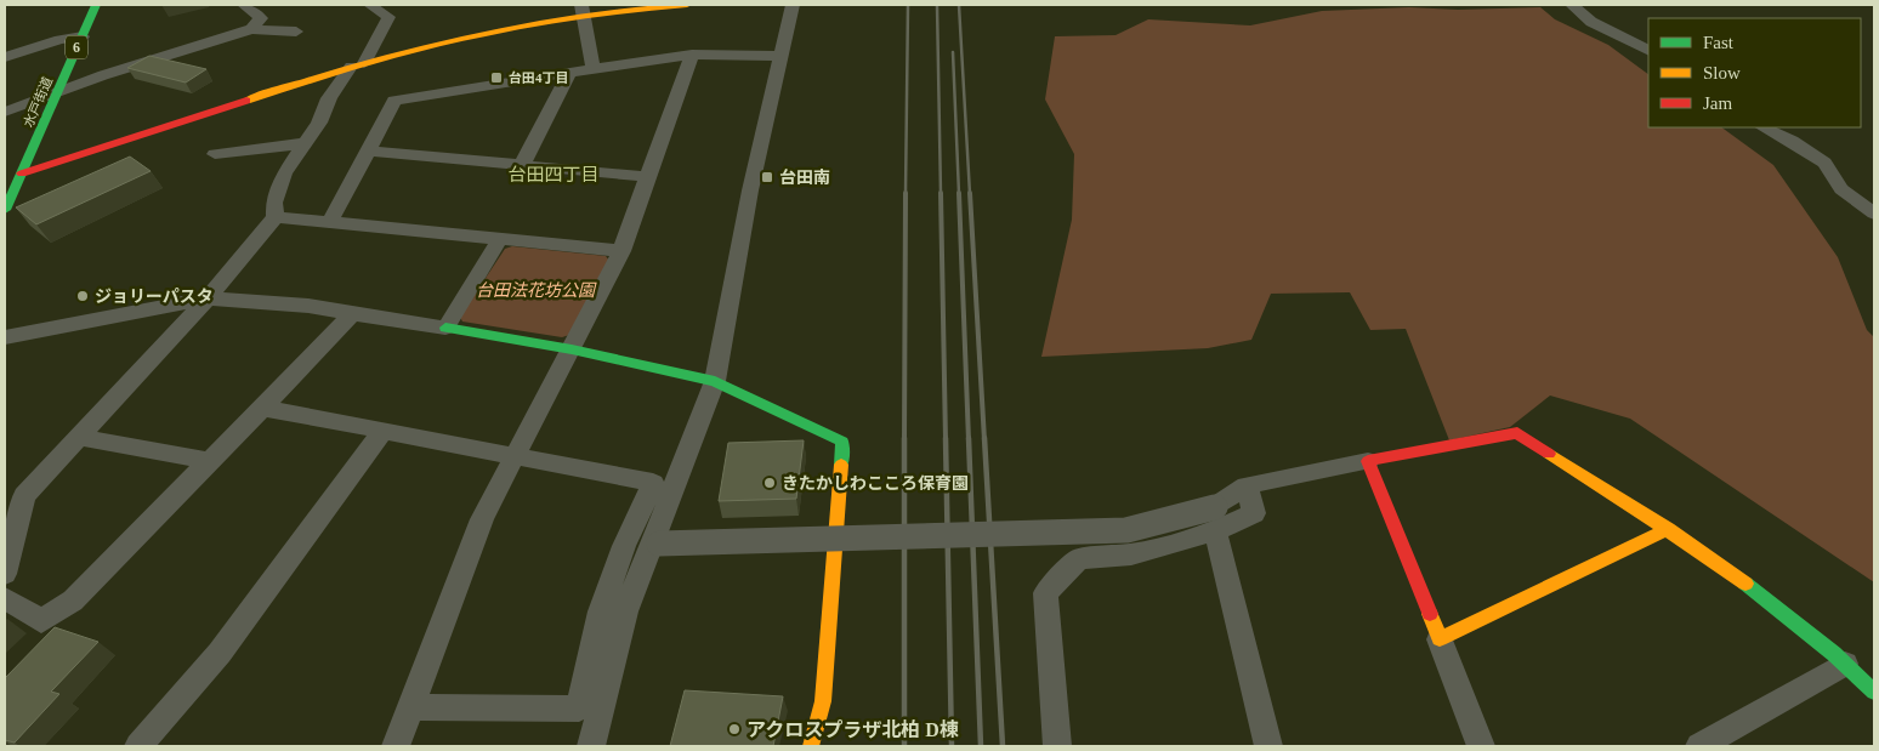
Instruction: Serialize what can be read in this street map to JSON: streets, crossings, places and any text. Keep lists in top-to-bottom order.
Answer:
{
  "streets": {
    "main road": ["6", "水戸街道"]
  },
  "districts": ["台田四丁目"],
  "parks": ["台田法花坊公園"],
  "places": {
    "transit": ["台田4丁目", "台田南"],
    "other": ["ジョリーパスタ", "きたかしわこころ保育園", "アクロスプラザ北柏 D棟"]
  },
  "legend": ["Fast", "Slow", "Jam"]
}
